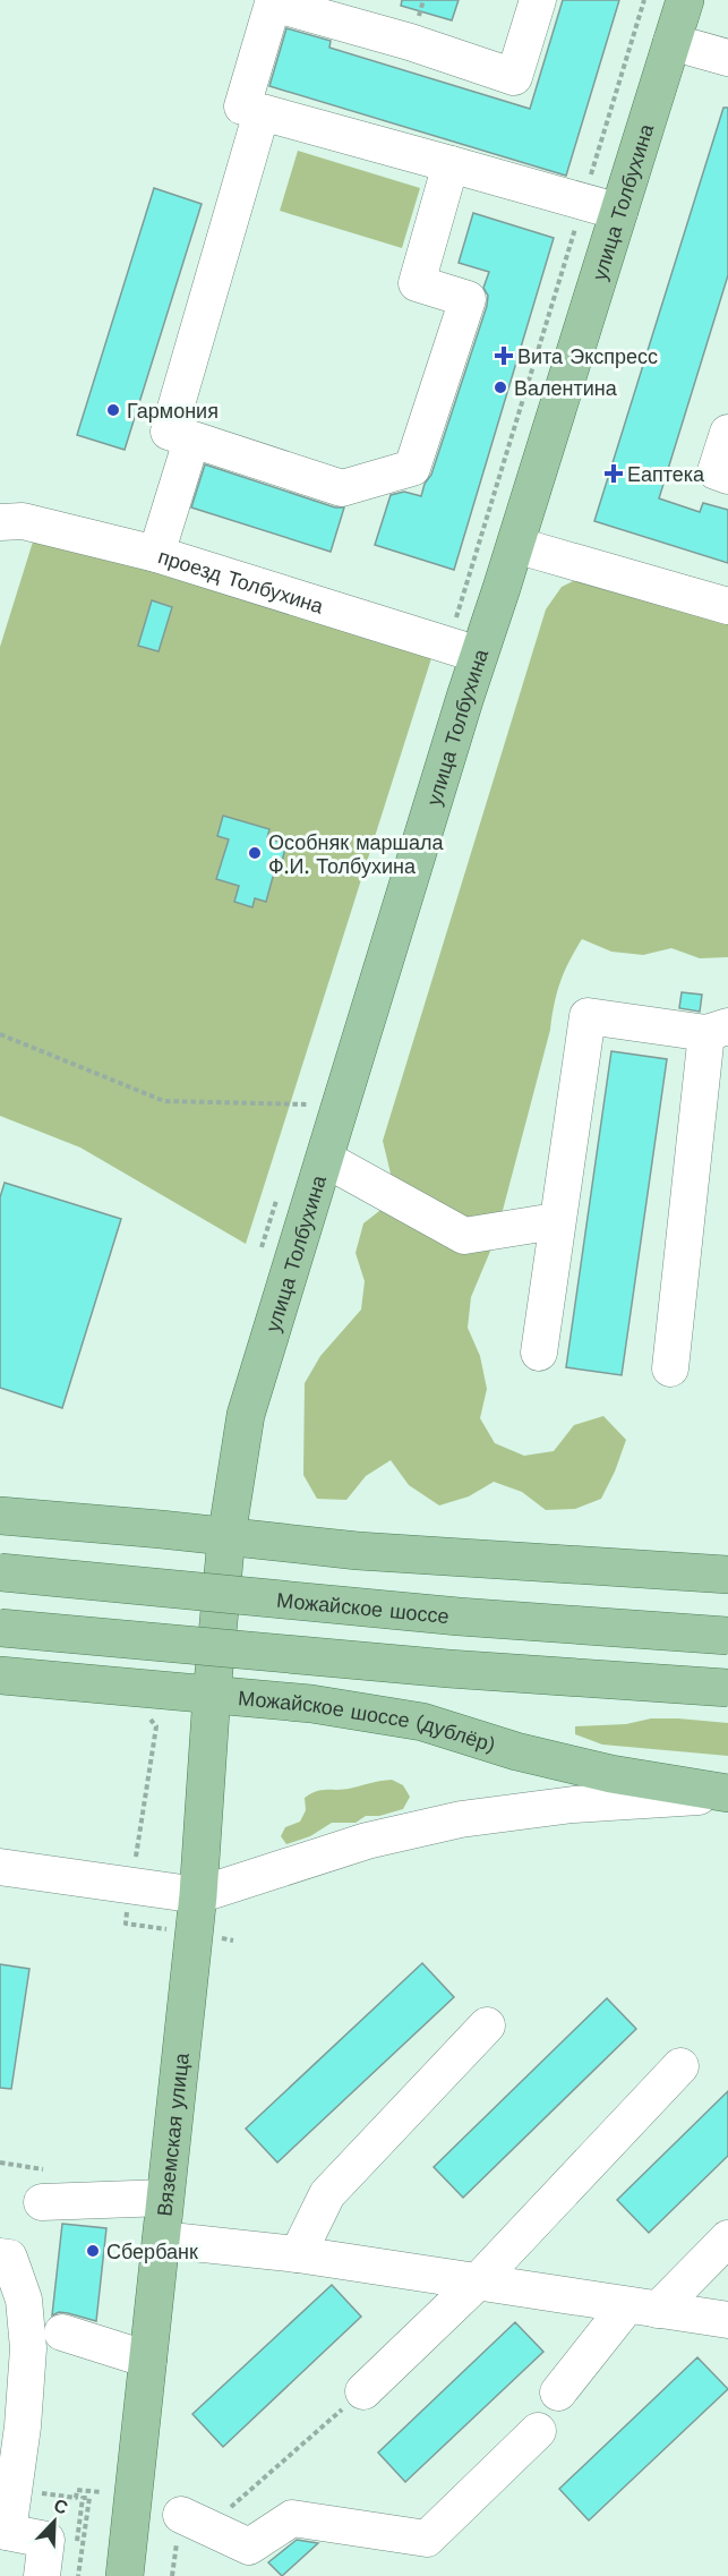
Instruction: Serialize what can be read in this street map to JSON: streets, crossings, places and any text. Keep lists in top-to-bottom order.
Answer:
{
  "streets": {
    "main road": [
      "улица Толбухина",
      "Можайское шоссе",
      "Можайское шоссе (дублёр)",
      "Вяземская улица"
    ],
    "street": ["проезд Толбухина"]
  },
  "crossings": [
    ["улица Толбухина", "проезд Толбухина"],
    ["улица Толбухина", "Можайское шоссе (дублёр)"],
    ["улица Толбухина", "Вяземская улица"],
    ["Можайское шоссе (дублёр)", "Вяземская улица"]
  ],
  "places": {
    "health": ["Вита Экспресс", "Еаптека"],
    "other": [
      "Валентина",
      "Гармония",
      "Особняк маршала Ф.И. Толбухина",
      "Сбербанк"
    ]
  },
  "north": "top right"
}
